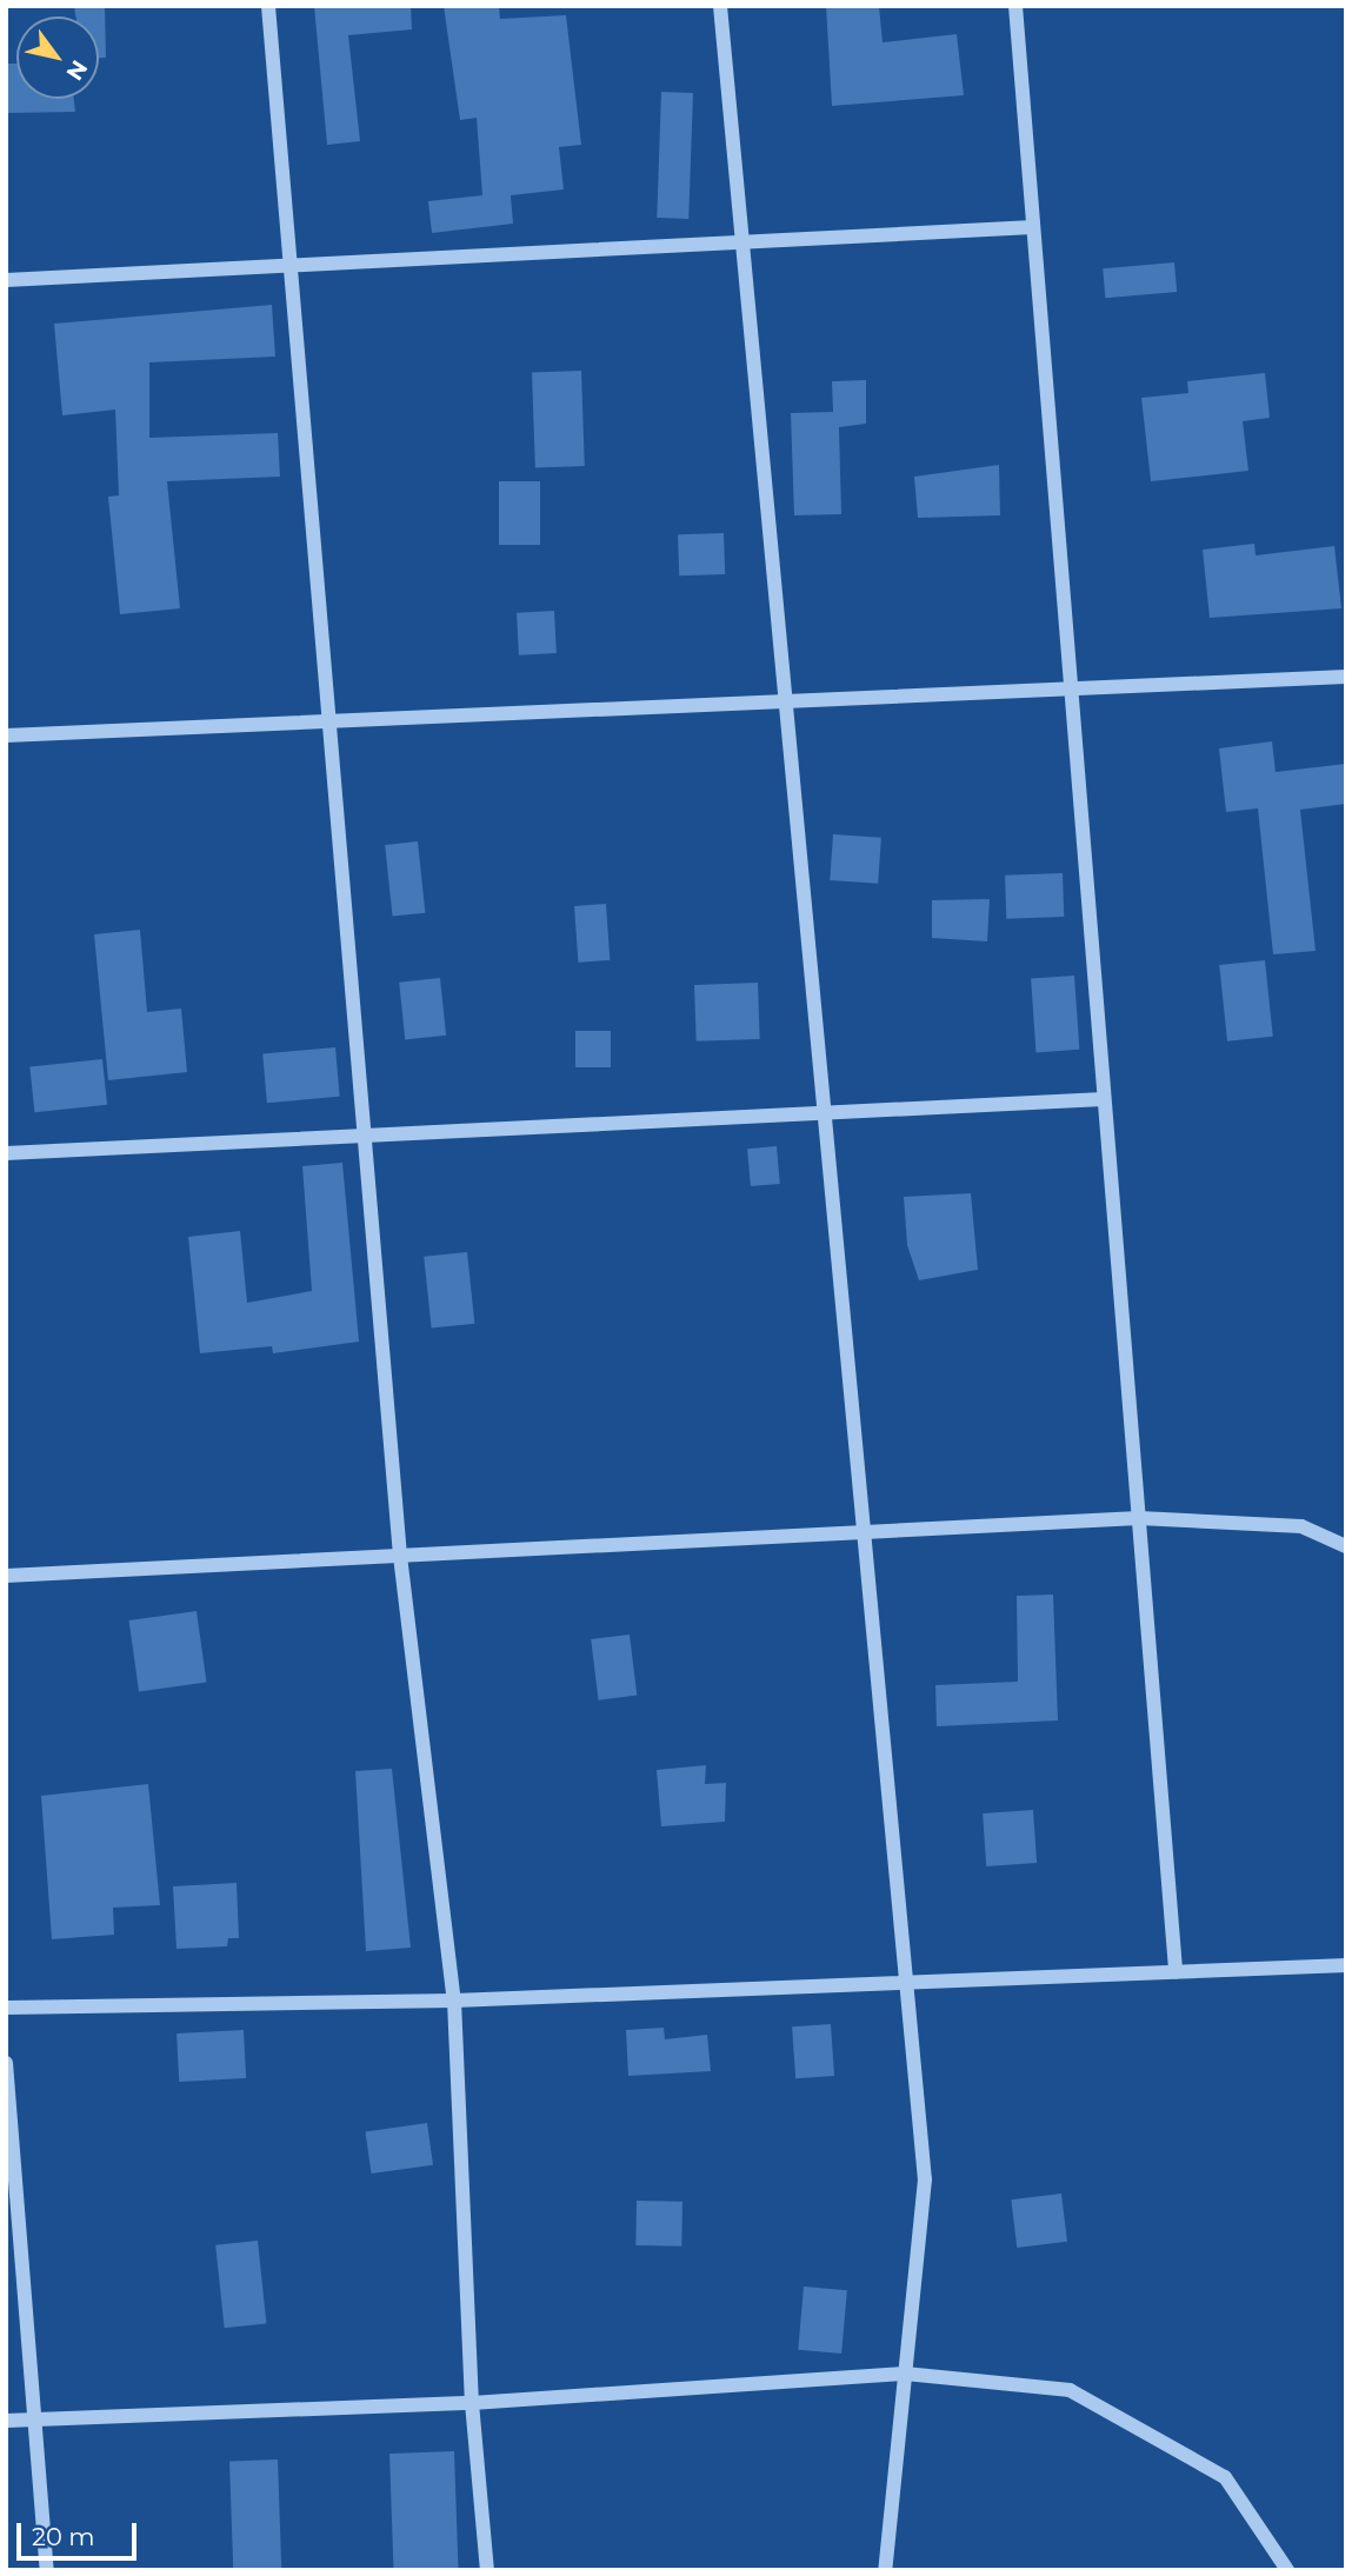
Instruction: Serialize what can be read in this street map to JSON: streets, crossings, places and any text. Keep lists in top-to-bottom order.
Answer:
{
  "scale_bar": "20 m",
  "north": "bottom right"
}
